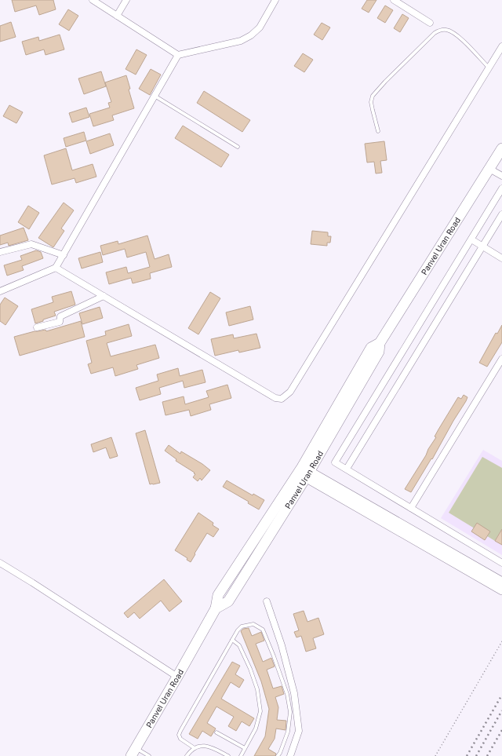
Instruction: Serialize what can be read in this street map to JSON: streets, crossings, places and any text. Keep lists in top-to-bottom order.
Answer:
{
  "streets": {
    "main road": ["Panvel Uran Road"]
  }
}
